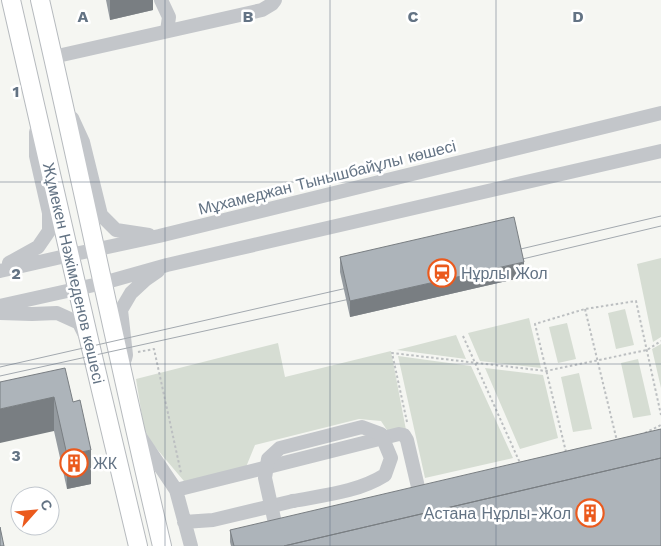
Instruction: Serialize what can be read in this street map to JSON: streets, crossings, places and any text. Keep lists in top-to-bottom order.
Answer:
{
  "streets": {
    "main road": ["Жұмекен Нәжімеденов көшесі"],
    "street": ["Мұхамеджан Тынышбайұлы көшесі"]
  },
  "crossings": [
    ["Мұхамеджан Тынышбайұлы көшесі", "Жұмекен Нәжімеденов көшесі"]
  ],
  "places": {
    "station": ["Нұрлы Жол"],
    "building": ["ЖК", "Астана Нұрлы-Жол"]
  },
  "north": "top right",
  "grid": {
    "columns": [
      "A",
      "B",
      "C",
      "D"
    ],
    "rows": ["1", "2", "3"]
  }
}
